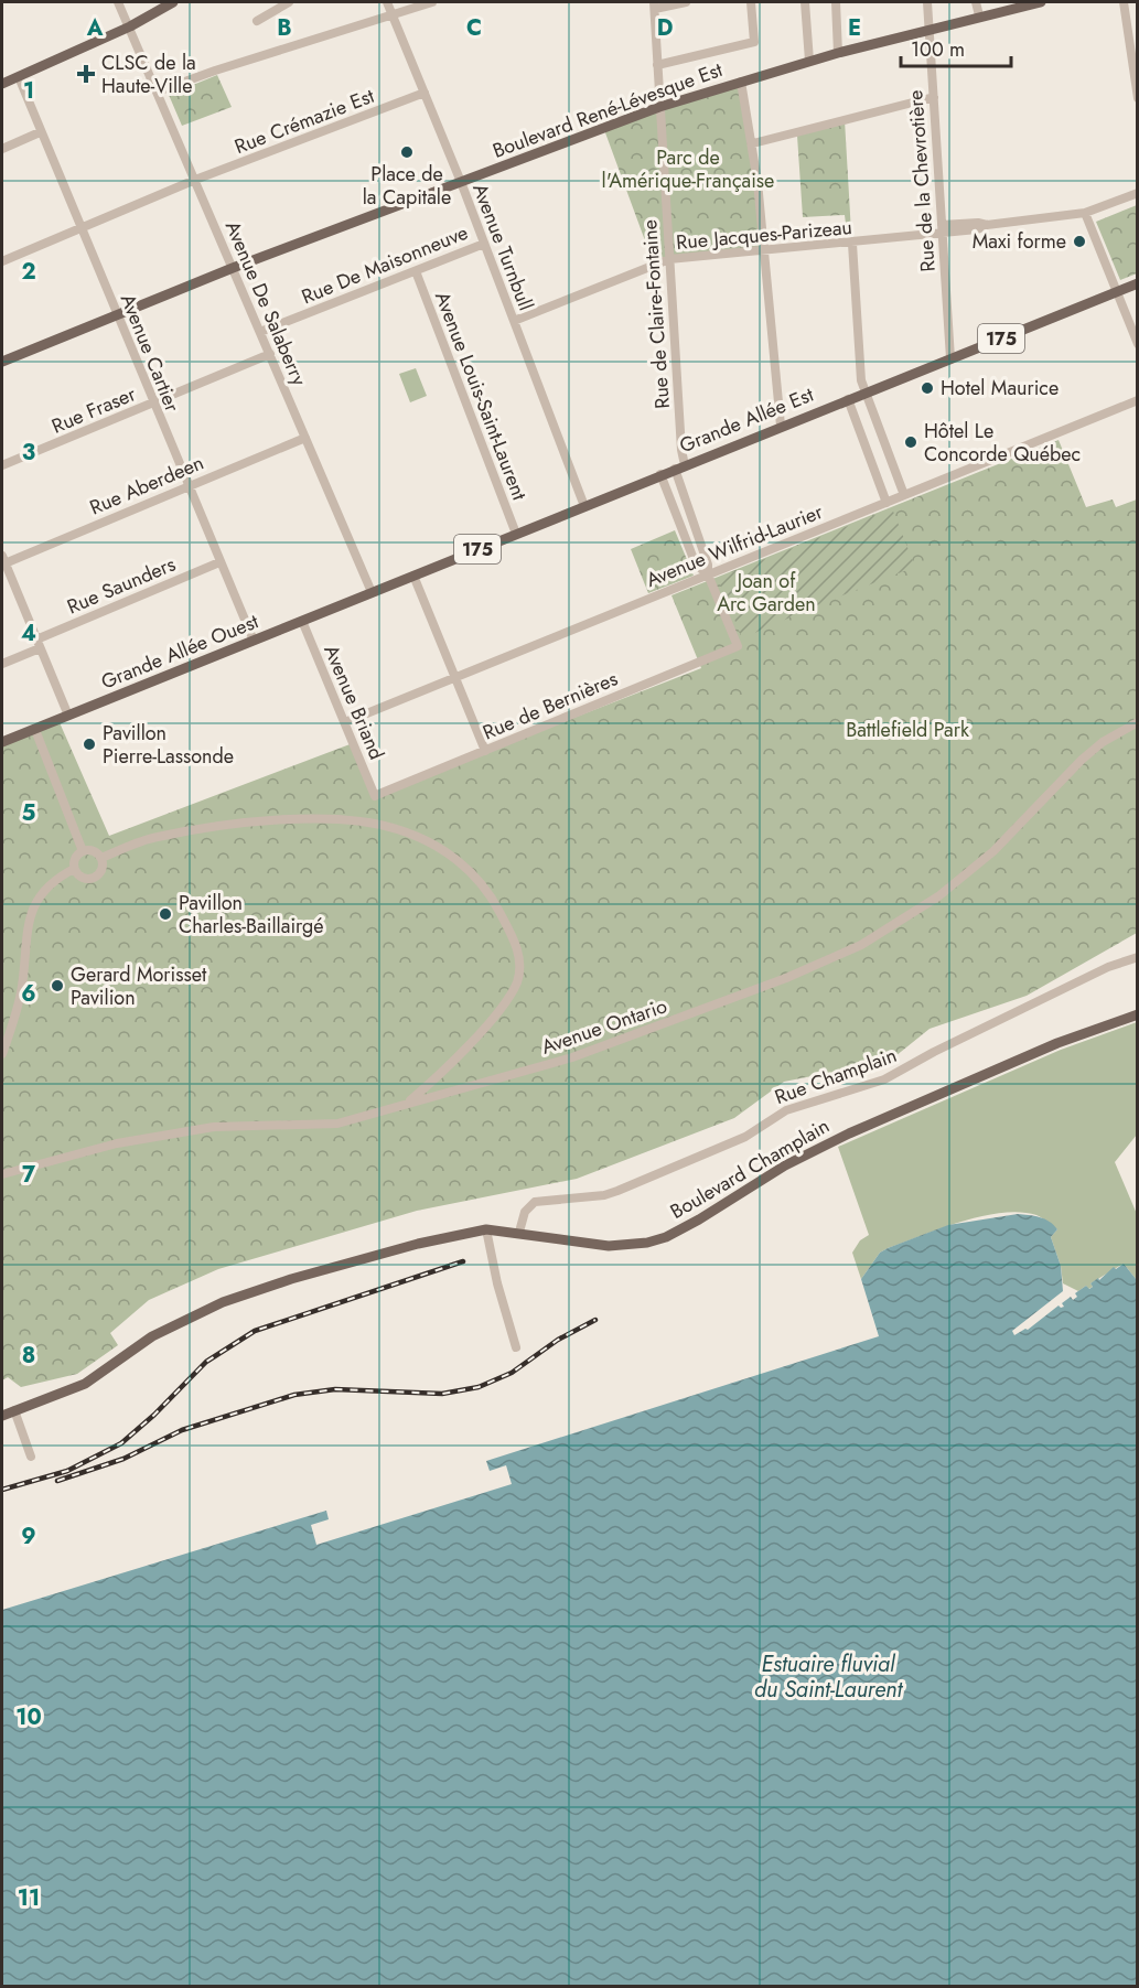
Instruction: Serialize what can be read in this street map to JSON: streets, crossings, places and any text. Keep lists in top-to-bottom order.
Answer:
{
  "streets": {
    "main road": [
      "Boulevard René-Lévesque Est",
      "175",
      "Grande Allée Est",
      "Grande Allée Ouest",
      "Boulevard Champlain"
    ],
    "street": [
      "Rue Crémazie Est",
      "Rue de la Chevrotière",
      "Rue Jacques-Parizeau",
      "Avenue Turnbull",
      "Rue De Maisonneuve",
      "Avenue De Salaberry",
      "Rue de Claire-Fontaine",
      "Avenue Cartier",
      "Avenue Louis-Saint-Laurent",
      "Rue Fraser",
      "Rue Aberdeen",
      "Avenue Wilfrid-Laurier",
      "Rue Saunders",
      "Avenue Briand",
      "Rue de Bernières",
      "Avenue Ontario",
      "Rue Champlain"
    ]
  },
  "crossings": [
    ["Boulevard René-Lévesque Est", "Rue de la Chevrotière"],
    ["Boulevard René-Lévesque Est", "Avenue Turnbull"],
    ["Boulevard René-Lévesque Est", "Avenue De Salaberry"],
    ["Boulevard René-Lévesque Est", "Rue de Claire-Fontaine"],
    ["Boulevard René-Lévesque Est", "Avenue Cartier"],
    ["Rue Crémazie Est", "Avenue Turnbull"],
    ["Rue Crémazie Est", "Avenue De Salaberry"],
    ["Rue Crémazie Est", "Avenue Cartier"],
    ["Rue de la Chevrotière", "Rue Jacques-Parizeau"],
    ["Rue de la Chevrotière", "Grande Allée Est"],
    ["Rue Jacques-Parizeau", "Avenue Turnbull"],
    ["Rue Jacques-Parizeau", "Rue de Claire-Fontaine"],
    ["Avenue Turnbull", "Rue De Maisonneuve"],
    ["Avenue Turnbull", "Grande Allée Est"],
    ["Rue De Maisonneuve", "Avenue De Salaberry"],
    ["Rue De Maisonneuve", "Avenue Louis-Saint-Laurent"],
    ["Avenue De Salaberry", "Rue Fraser"],
    ["Avenue De Salaberry", "Grande Allée Est"],
    ["Avenue De Salaberry", "Rue Aberdeen"],
    ["Avenue De Salaberry", "Grande Allée Ouest"],
    ["Rue de Claire-Fontaine", "Grande Allée Est"],
    ["Rue de Claire-Fontaine", "Avenue Wilfrid-Laurier"],
    ["Rue de Claire-Fontaine", "Rue de Bernières"],
    ["Avenue Cartier", "Rue Fraser"],
    ["Avenue Cartier", "Rue Aberdeen"],
    ["Avenue Cartier", "Rue Saunders"],
    ["Avenue Cartier", "Grande Allée Ouest"],
    ["Avenue Louis-Saint-Laurent", "Grande Allée Est"],
    ["Grande Allée Est", "Grande Allée Ouest"],
    ["Avenue Wilfrid-Laurier", "Avenue Briand"],
    ["Avenue Wilfrid-Laurier", "Rue de Bernières"],
    ["Grande Allée Ouest", "Avenue Briand"],
    ["Avenue Briand", "Rue de Bernières"],
    ["Rue Champlain", "Boulevard Champlain"]
  ],
  "water": ["Estuaire fluvial du Saint-Laurent"],
  "parks": ["Parc de l'Amérique-Française", "Joan of Arc Garden", "Battlefield Park"],
  "places": {
    "health": ["CLSC de la Haute-Ville"],
    "other": [
      "Place de la Capitale",
      "Maxi forme",
      "Hotel Maurice",
      "Hôtel Le Concorde Québec",
      "Pavillon Pierre-Lassonde",
      "Pavillon Charles-Baillairgé",
      "Gerard Morisset Pavilion"
    ]
  },
  "scale_bar": "100 m",
  "grid": {
    "columns": [
      "A",
      "B",
      "C",
      "D",
      "E"
    ],
    "rows": [
      "1",
      "2",
      "3",
      "4",
      "5",
      "6",
      "7",
      "8",
      "9",
      "10",
      "11"
    ]
  }
}
